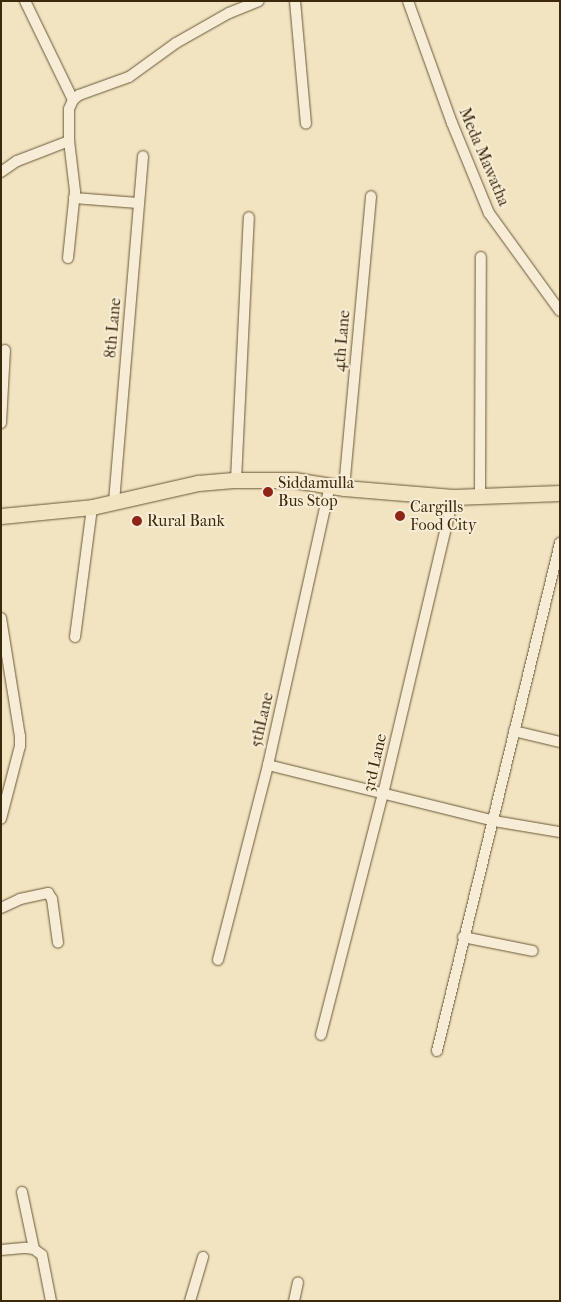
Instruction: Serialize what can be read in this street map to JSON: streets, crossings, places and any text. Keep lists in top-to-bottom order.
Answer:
{
  "streets": {
    "street": [
      "Meda Mawatha",
      "8th Lane",
      "4th Lane",
      "5thLane",
      "3rd Lane"
    ]
  },
  "crossings": [
    ["4th Lane", "5thLane"]
  ],
  "places": ["Siddamulla Bus Stop", "Cargills Food City", "Rural Bank"]
}
